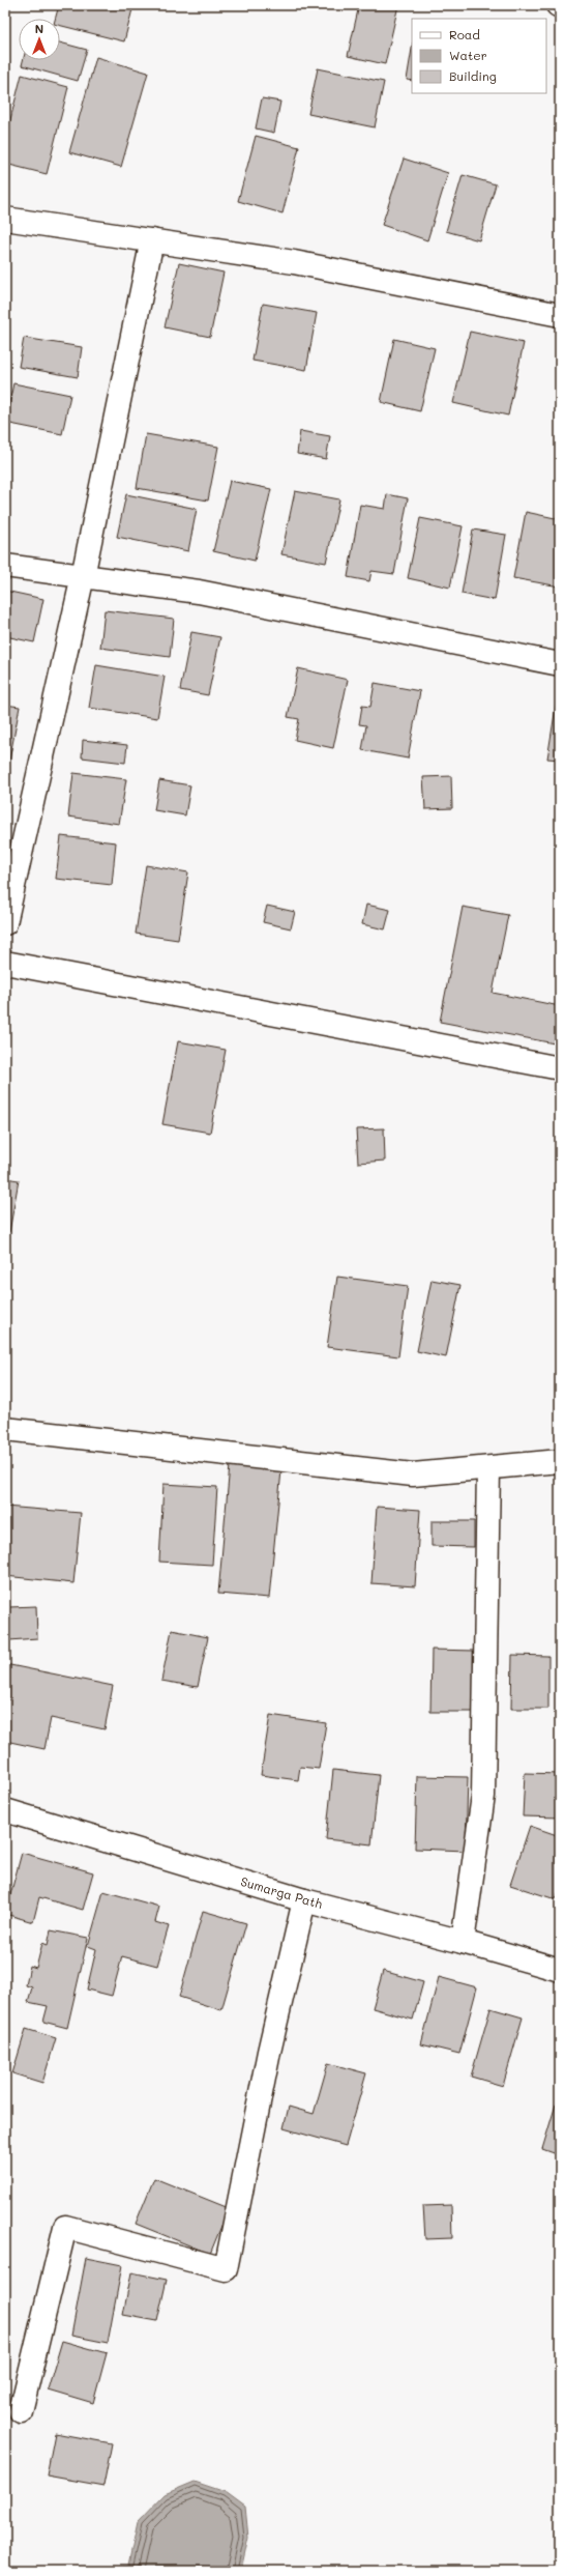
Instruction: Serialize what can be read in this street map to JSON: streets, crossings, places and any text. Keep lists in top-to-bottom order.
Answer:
{
  "streets": {
    "street": ["Sumarga Path"]
  },
  "legend": ["Road", "Water", "Building"],
  "north": "top"
}
